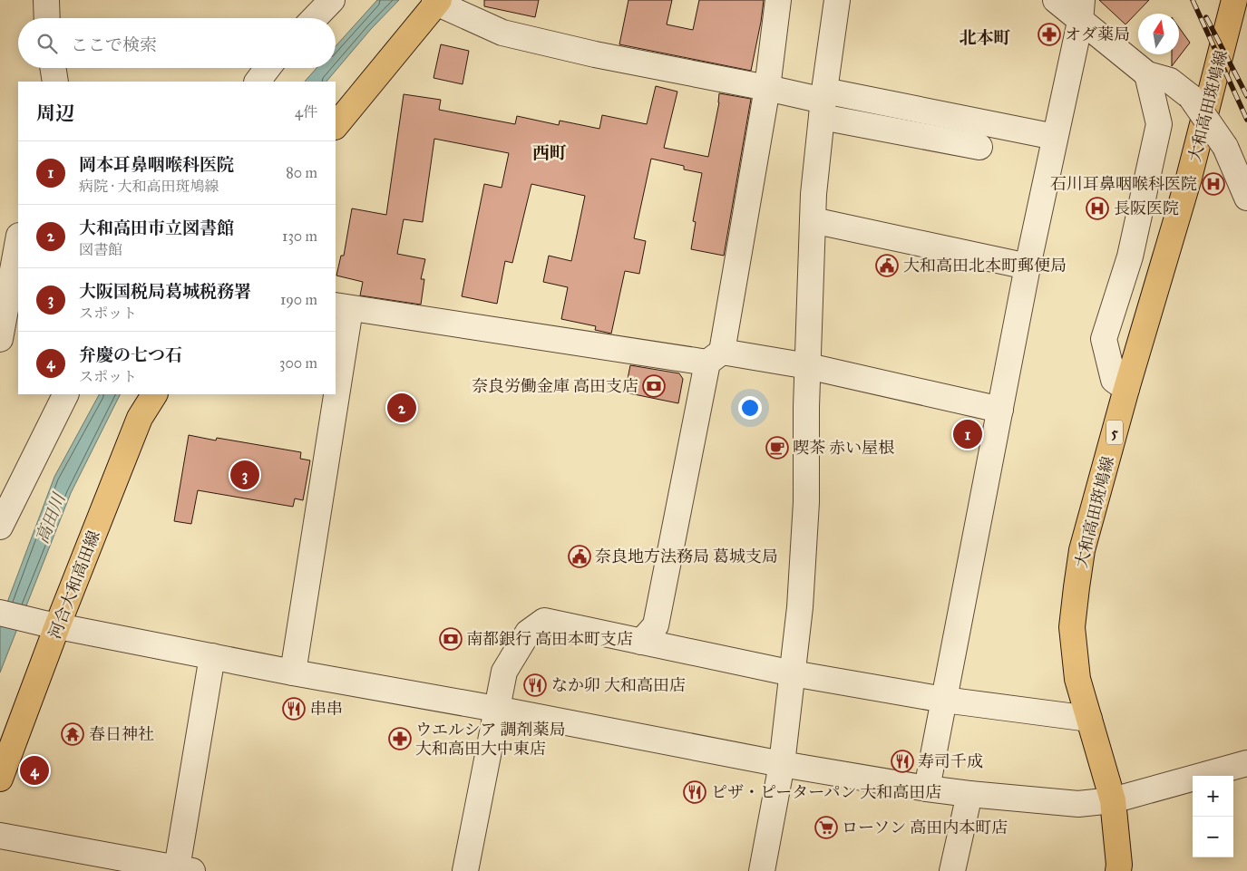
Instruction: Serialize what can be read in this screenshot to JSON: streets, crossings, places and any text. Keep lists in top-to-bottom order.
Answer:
{
  "streets": {
    "main road": ["大和高田斑鳩線", "5", "河合大和高田線"]
  },
  "districts": ["北本町", "西町"],
  "water": ["高田川"],
  "places": {
    "pharmacy": ["オダ薬局", "ウエルシア 調剤薬局 大和高田大中東店"],
    "hospital": ["石川耳鼻咽喉科医院", "長阪医院"],
    "public building": ["大和高田北本町郵便局", "奈良地方法務局 葛城支局"],
    "bank": ["奈良労働金庫 高田支店", "南都銀行 高田本町支店"],
    "cafe": ["喫茶 赤い屋根"],
    "restaurant": [
      "なか卯 大和高田店",
      "串串",
      "寿司千成",
      "ピザ・ピーターパン 大和高田店"
    ],
    "temple": ["春日神社"],
    "supermarket": ["ローソン 高田内本町店"]
  },
  "north": "top",
  "page": {
    "search": "ここで検索",
    "heading": ["周辺", "4件"],
    "list": [
      {
        "mark": "1",
        "name": "岡本耳鼻咽喉科医院",
        "note": "病院 · 大和高田斑鳩線",
        "value": "80 m"
      },
      {
        "mark": "2",
        "name": "大和高田市立図書館",
        "note": "図書館",
        "value": "130 m"
      },
      {
        "mark": "3",
        "name": "大阪国税局葛城税務署",
        "note": "スポット",
        "value": "190 m"
      },
      {
        "mark": "4",
        "name": "弁慶の七つ石",
        "note": "スポット",
        "value": "300 m"
      }
    ],
    "pins": [
      "2",
      "1",
      "3",
      "4"
    ],
    "map_buttons": ["+", "−"]
  }
}
